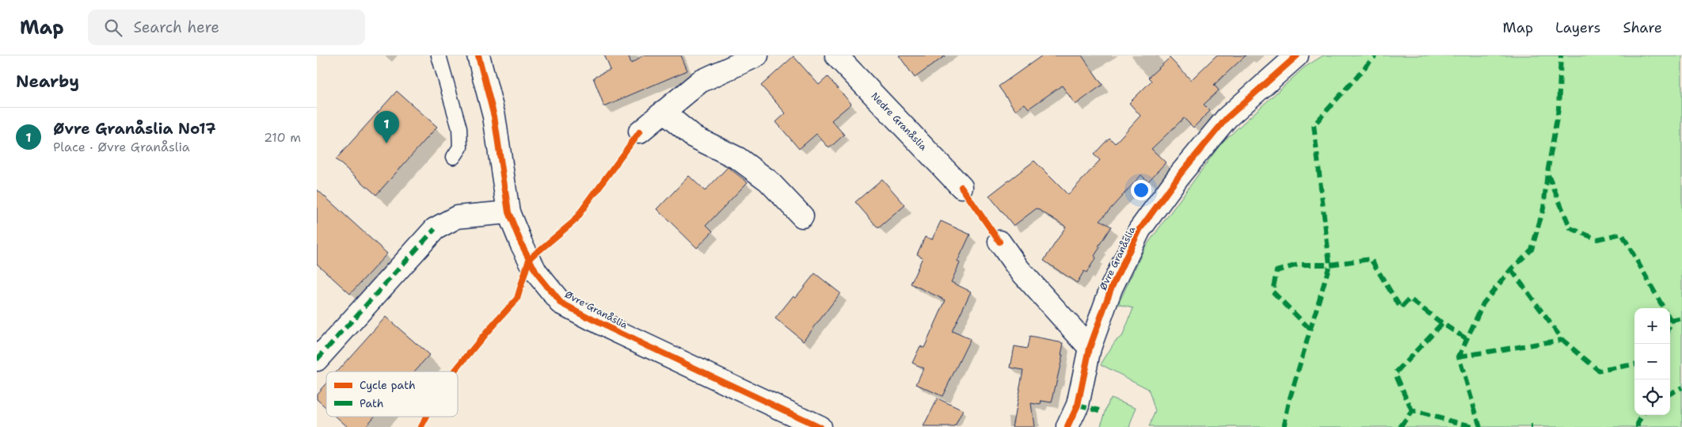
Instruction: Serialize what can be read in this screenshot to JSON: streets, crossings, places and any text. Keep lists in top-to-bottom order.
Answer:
{
  "streets": {
    "street": ["Nedre Granåslia", "Øvre Granåslia"]
  },
  "legend": ["Cycle path", "Path"],
  "page": {
    "header": "Map",
    "search": "Search here",
    "nav": ["Map", "Layers", "Share"],
    "heading": "Nearby",
    "list": [
      {
        "mark": "1",
        "name": "Øvre Granåslia No17",
        "note": "Place · Øvre Granåslia",
        "value": "210 m"
      }
    ],
    "pins": "1",
    "map_buttons": ["+", "−"]
  }
}
